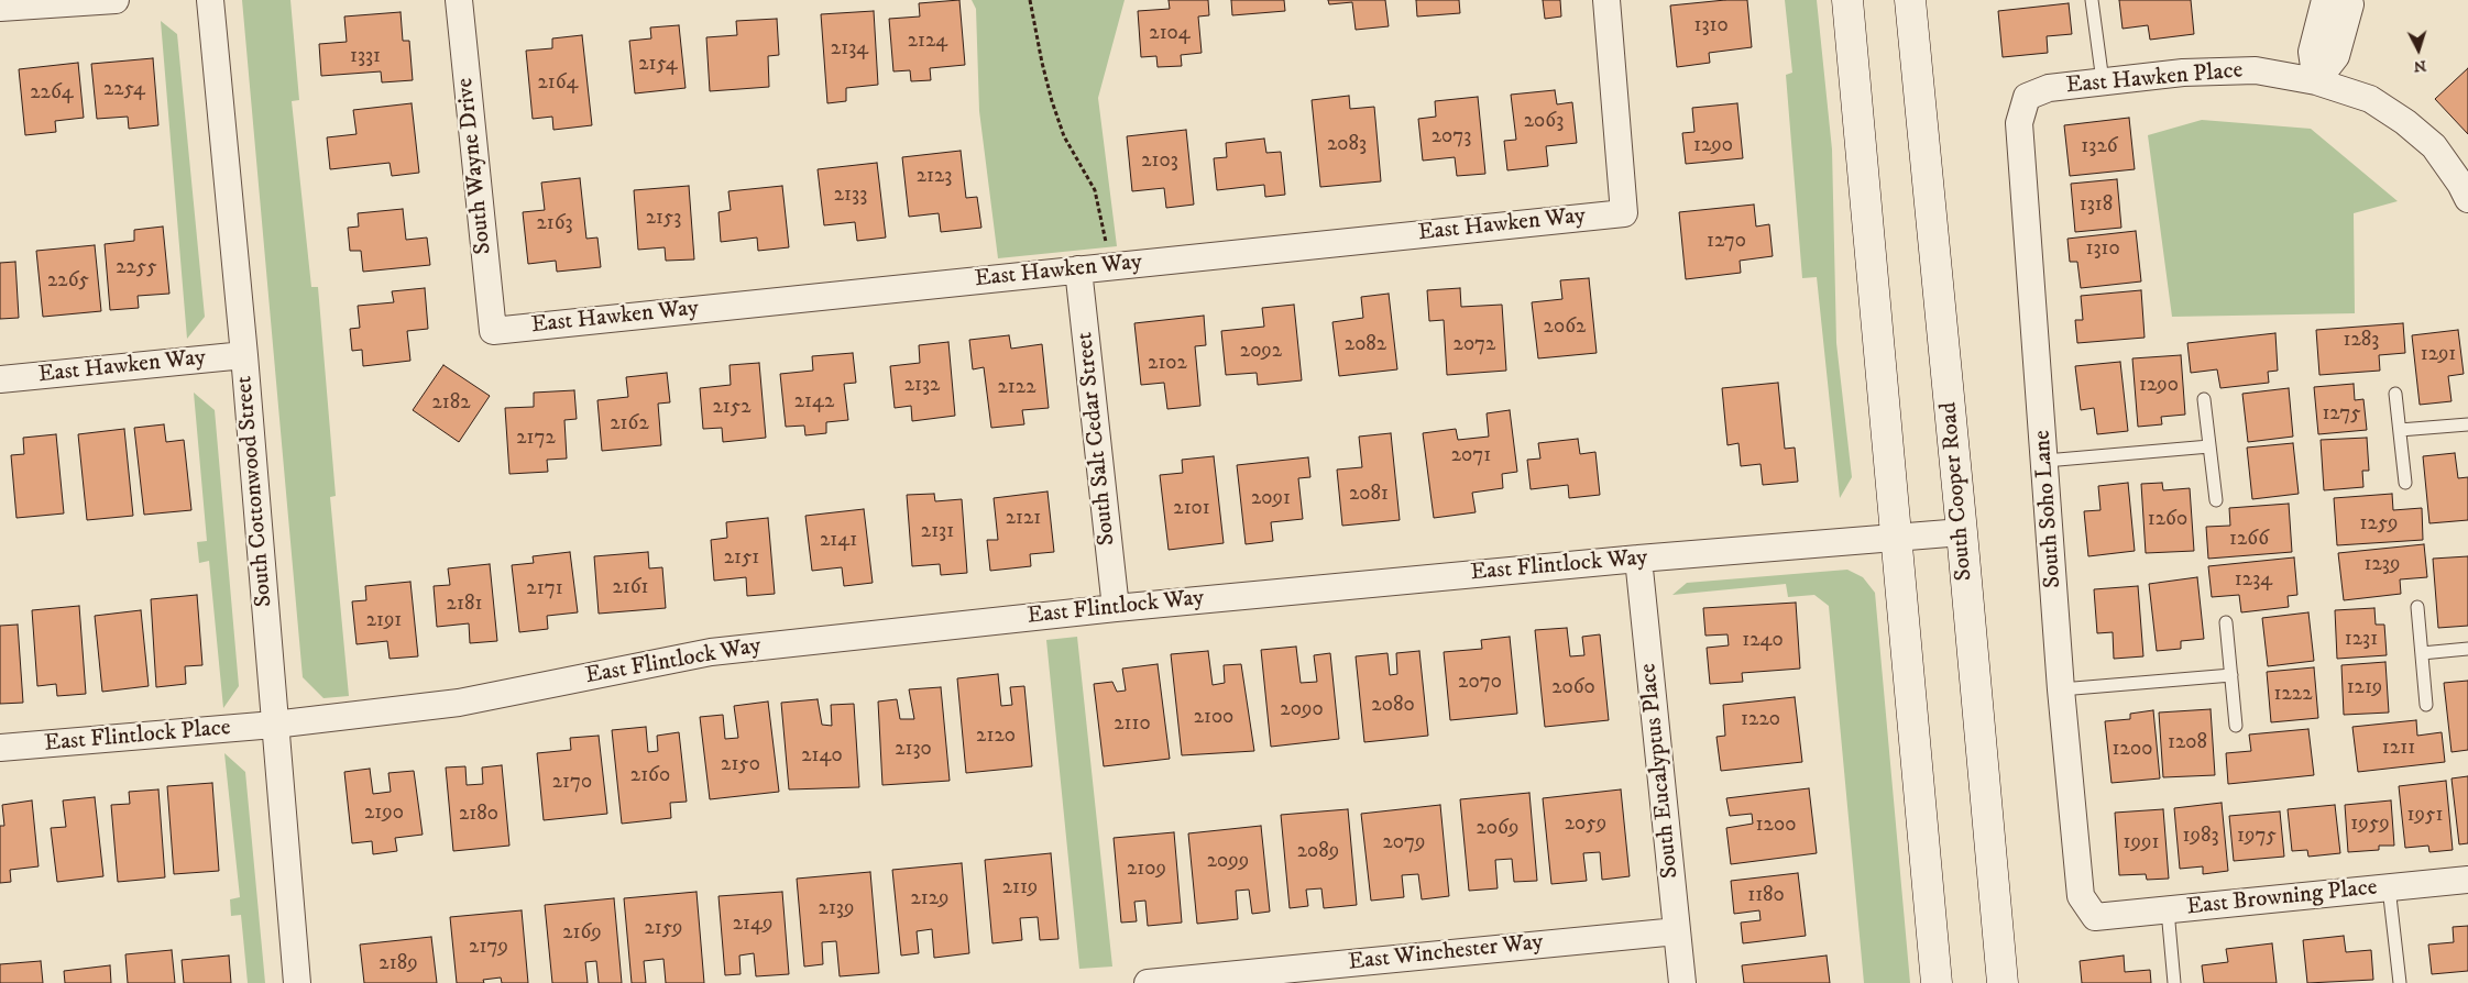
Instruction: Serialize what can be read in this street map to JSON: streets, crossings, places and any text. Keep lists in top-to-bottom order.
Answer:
{
  "streets": {
    "main road": ["South Cooper Road"],
    "street": [
      "East Hawken Place",
      "South Wayne Drive",
      "East Hawken Way",
      "South Salt Cedar Street",
      "South Cottonwood Street",
      "South Soho Lane",
      "East Flintlock Way",
      "East Flintlock Place",
      "South Eucalyptus Place",
      "East Browning Place",
      "East Winchester Way"
    ]
  },
  "crossings": [
    ["East Hawken Place", "South Soho Lane"],
    ["South Wayne Drive", "East Hawken Way"],
    ["East Hawken Way", "South Salt Cedar Street"],
    ["East Hawken Way", "South Cottonwood Street"],
    ["South Salt Cedar Street", "East Flintlock Way"],
    ["South Cottonwood Street", "East Flintlock Way"],
    ["South Cottonwood Street", "East Flintlock Place"],
    ["South Cooper Road", "East Flintlock Way"],
    ["South Soho Lane", "East Browning Place"],
    ["East Flintlock Way", "East Flintlock Place"],
    ["East Flintlock Way", "South Eucalyptus Place"],
    ["South Eucalyptus Place", "East Winchester Way"]
  ],
  "house_numbers": [
    "1310",
    "2104",
    "2124",
    "2134",
    "1331",
    "2154",
    "2164",
    "2254",
    "2264",
    "2063",
    "2073",
    "2083",
    "1290",
    "1326",
    "2103",
    "2123",
    "2133",
    "1318",
    "2153",
    "2163",
    "1270",
    "1310",
    "2255",
    "2265",
    "2062",
    "1283",
    "2082",
    "2072",
    "2092",
    "1291",
    "2102",
    "2132",
    "1290",
    "2122",
    "2142",
    "2182",
    "2152",
    "1275",
    "2162",
    "2172",
    "2071",
    "2081",
    "2091",
    "2101",
    "2121",
    "1260",
    "1259",
    "2131",
    "1266",
    "2141",
    "2151",
    "1239",
    "1234",
    "2161",
    "2171",
    "2181",
    "2191",
    "1231",
    "1240",
    "2070",
    "2060",
    "1219",
    "1222",
    "2080",
    "2090",
    "2100",
    "1220",
    "2110",
    "2120",
    "1208",
    "1211",
    "2130",
    "1200",
    "2140",
    "2150",
    "2160",
    "2170",
    "2190",
    "2180",
    "1951",
    "2059",
    "1959",
    "1200",
    "2069",
    "1983",
    "1975",
    "2079",
    "1991",
    "2089",
    "2099",
    "2109",
    "2119",
    "1180",
    "2129",
    "2139",
    "2149",
    "2159",
    "2169",
    "2179",
    "2189"
  ],
  "north": "bottom"
}
